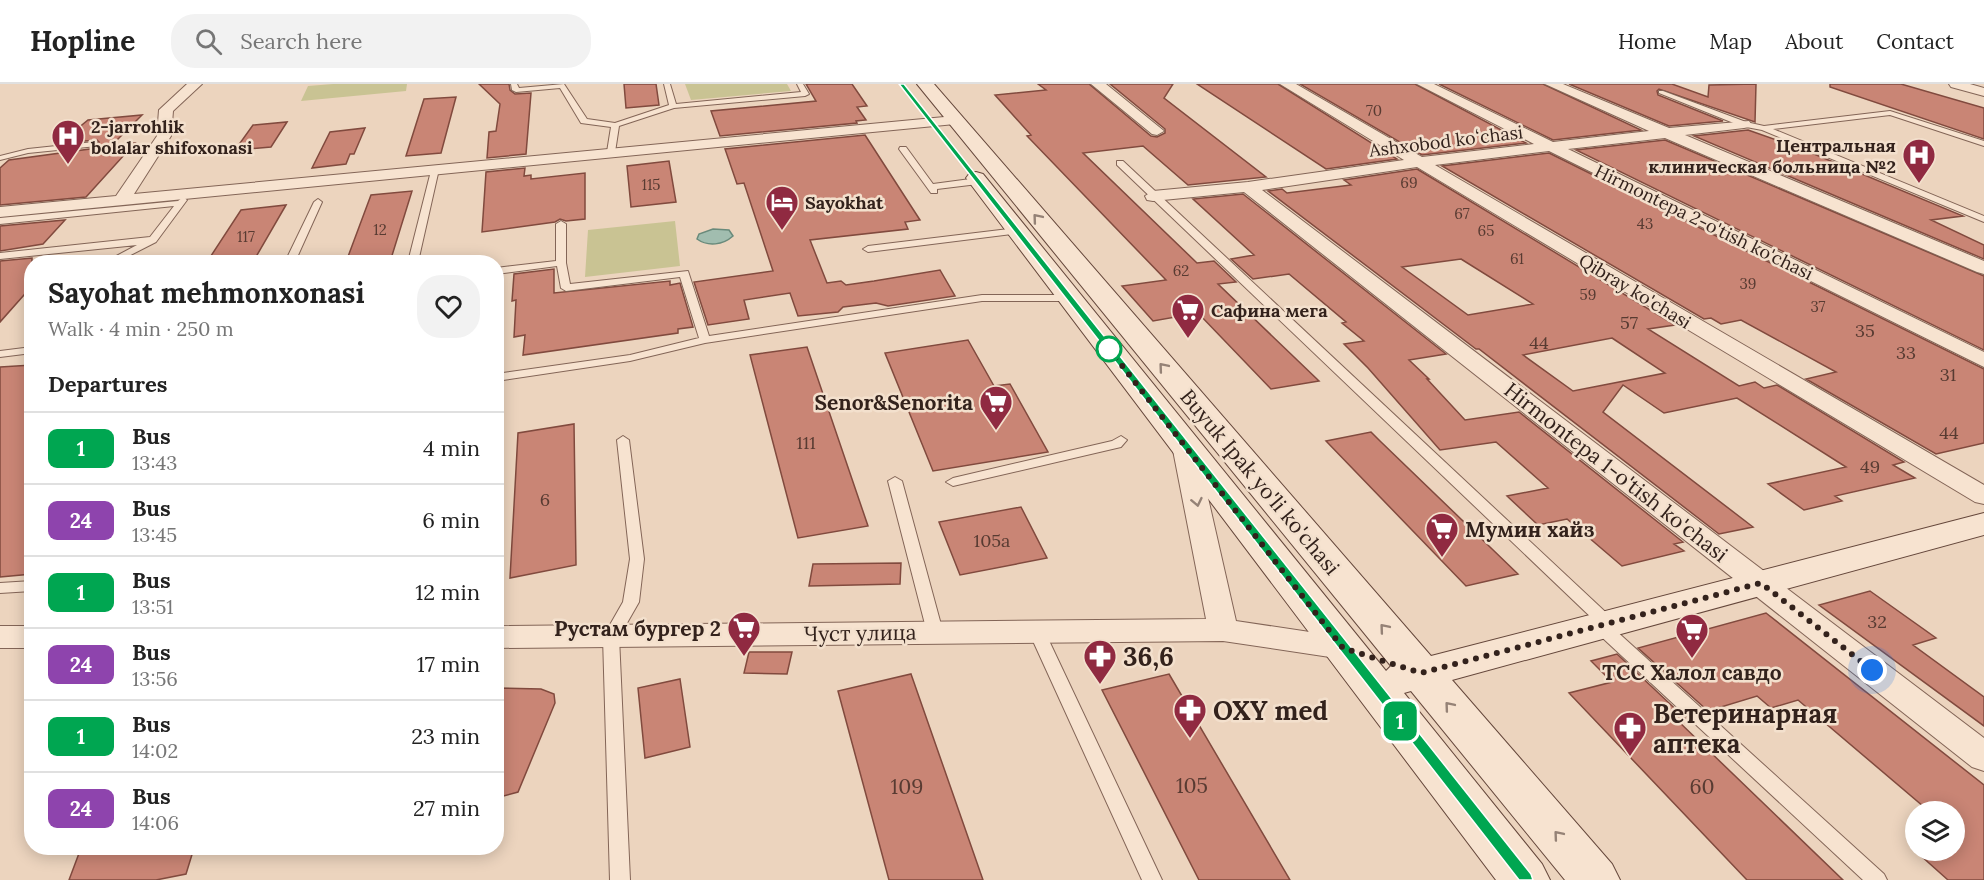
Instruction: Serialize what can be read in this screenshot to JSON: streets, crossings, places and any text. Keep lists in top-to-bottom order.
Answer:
{
  "streets": {
    "main road": ["Buyuk Ipak yo'li ko'chasi"],
    "street": [
      "Ashxobod koʻchasi",
      "Hirmontepa 2-o'tish ko'chasi",
      "Qibray ko'chasi",
      "Hirmontepa 1-o'tish ko'chasi",
      "Чуст улица"
    ]
  },
  "crossings": [
    ["Ashxobod koʻchasi", "Hirmontepa 2-o'tish ko'chasi"],
    ["Ashxobod koʻchasi", "Qibray ko'chasi"],
    ["Ashxobod koʻchasi", "Hirmontepa 1-o'tish ko'chasi"],
    ["Buyuk Ipak yo'li ko'chasi", "Чуст улица"]
  ],
  "places": {
    "hospital": ["2-jarrohlik bolalar shifoxonasi", "Центральная клиническая больница №2"],
    "hotel": ["Sayokhat"],
    "supermarket": [
      "Сафина мега",
      "Senor&Senorita",
      "Мумин хайз",
      "Рустам бургер 2",
      "ТСС Халол савдо"
    ],
    "pharmacy": ["36,6", "OXY med", "Ветеринарная аптека"]
  },
  "lines": ["bus line 1"],
  "house_numbers": [
    "70",
    "69",
    "115",
    "67",
    "43",
    "12",
    "65",
    "117",
    "61",
    "62",
    "39",
    "59",
    "37",
    "57",
    "35",
    "44",
    "33",
    "31",
    "44",
    "111",
    "49",
    "6",
    "105а",
    "32",
    "105",
    "109",
    "60"
  ],
  "page": {
    "header": "Hopline",
    "search": "Search here",
    "nav": [
      "Home",
      "Map",
      "About",
      "Contact"
    ],
    "on_map": "1",
    "heading": [
      ["Sayohat mehmonxonasi", "Walk · 4 min · 250 m"],
      "Departures"
    ],
    "list": [
      {
        "mark": "1",
        "name": "Bus",
        "note": "13:43",
        "value": "4 min"
      },
      {
        "mark": "24",
        "name": "Bus",
        "note": "13:45",
        "value": "6 min"
      },
      {
        "mark": "1",
        "name": "Bus",
        "note": "13:51",
        "value": "12 min"
      },
      {
        "mark": "24",
        "name": "Bus",
        "note": "13:56",
        "value": "17 min"
      },
      {
        "mark": "1",
        "name": "Bus",
        "note": "14:02",
        "value": "23 min"
      },
      {
        "mark": "24",
        "name": "Bus",
        "note": "14:06",
        "value": "27 min"
      }
    ]
  }
}
